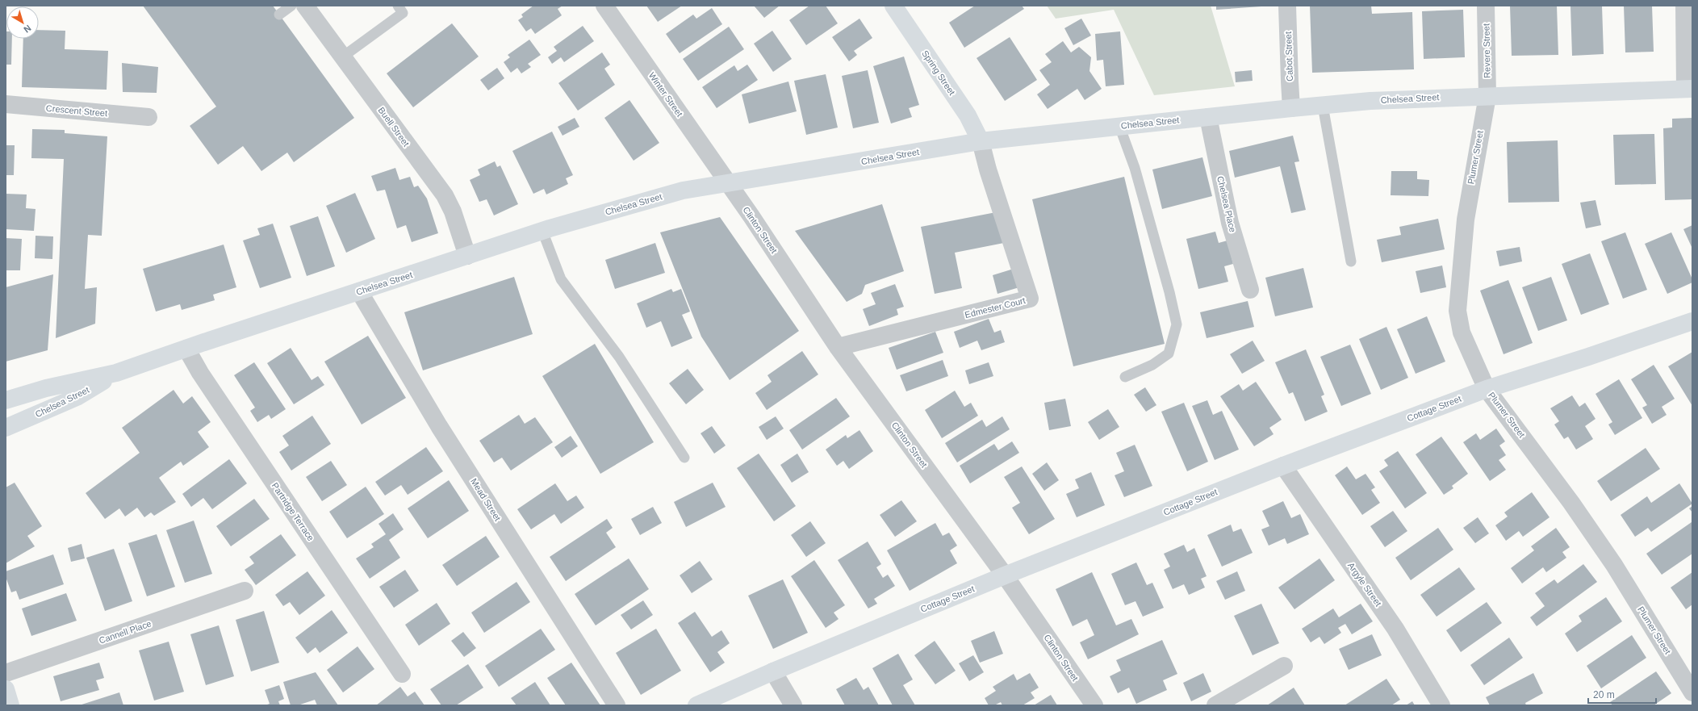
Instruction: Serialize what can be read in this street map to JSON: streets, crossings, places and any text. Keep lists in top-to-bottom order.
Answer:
{
  "streets": {
    "main road": ["Spring Street", "Chelsea Street", "Cottage Street"],
    "street": [
      "Revere Street",
      "Cabot Street",
      "Winter Street",
      "Crescent Street",
      "Buell Street",
      "Plumer Street",
      "Chelsea Place",
      "Clinton Street",
      "Edmester Court",
      "Mead Street",
      "Partridge Terrace",
      "Argyle Street",
      "Cannell Place"
    ]
  },
  "crossings": [
    ["Revere Street", "Chelsea Street"],
    ["Revere Street", "Plumer Street"],
    ["Cabot Street", "Chelsea Street"],
    ["Spring Street", "Chelsea Street"],
    ["Spring Street", "Edmester Court"],
    ["Winter Street", "Chelsea Street"],
    ["Winter Street", "Clinton Street"],
    ["Chelsea Street", "Buell Street"],
    ["Chelsea Street", "Plumer Street"],
    ["Chelsea Street", "Chelsea Place"],
    ["Chelsea Street", "Clinton Street"],
    ["Chelsea Street", "Edmester Court"],
    ["Chelsea Street", "Mead Street"],
    ["Chelsea Street", "Partridge Terrace"],
    ["Plumer Street", "Cottage Street"],
    ["Clinton Street", "Edmester Court"],
    ["Clinton Street", "Cottage Street"],
    ["Cottage Street", "Argyle Street"]
  ],
  "scale_bar": "20 m",
  "north": "bottom right"
}
